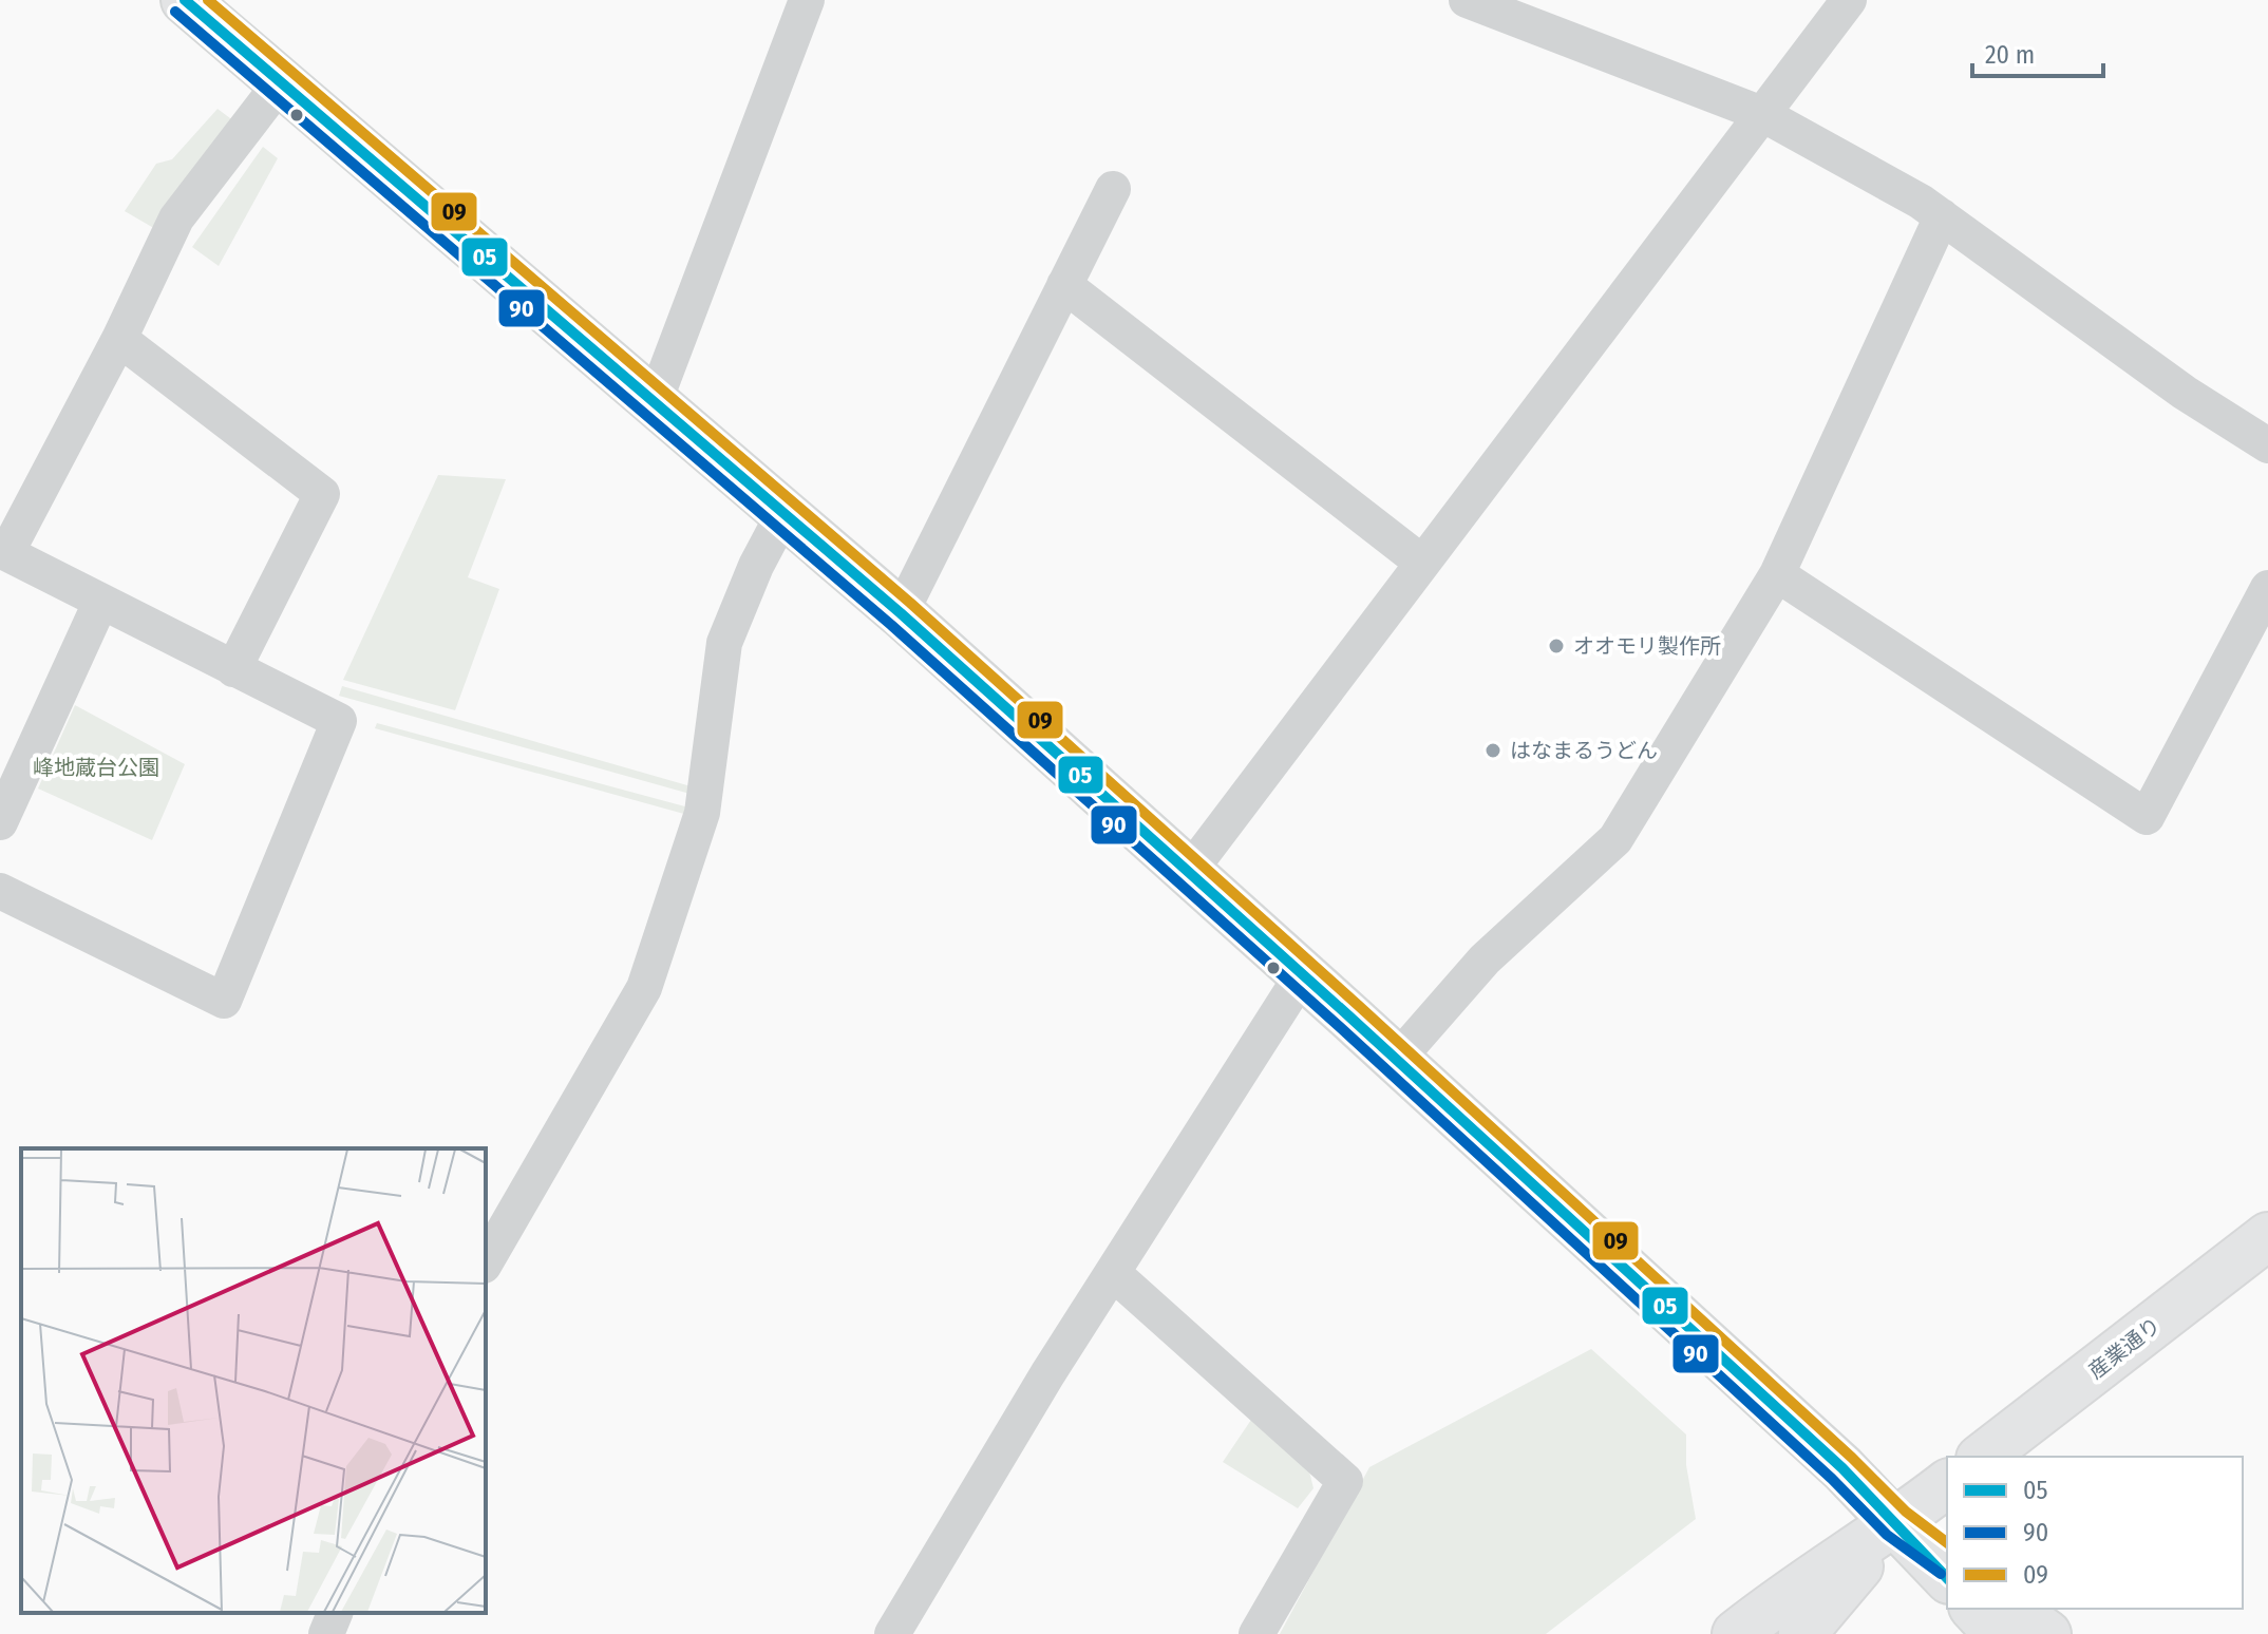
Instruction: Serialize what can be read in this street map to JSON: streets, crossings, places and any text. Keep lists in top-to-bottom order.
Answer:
{
  "streets": {
    "main road": ["産業通り"]
  },
  "parks": ["峰地蔵台公園"],
  "places": ["オオモリ製作所", "はなまるうどん"],
  "lines": ["transit line 05", "transit line 09", "transit line 90"],
  "legend": ["05", "90", "09"],
  "scale_bar": "20 m"
}
